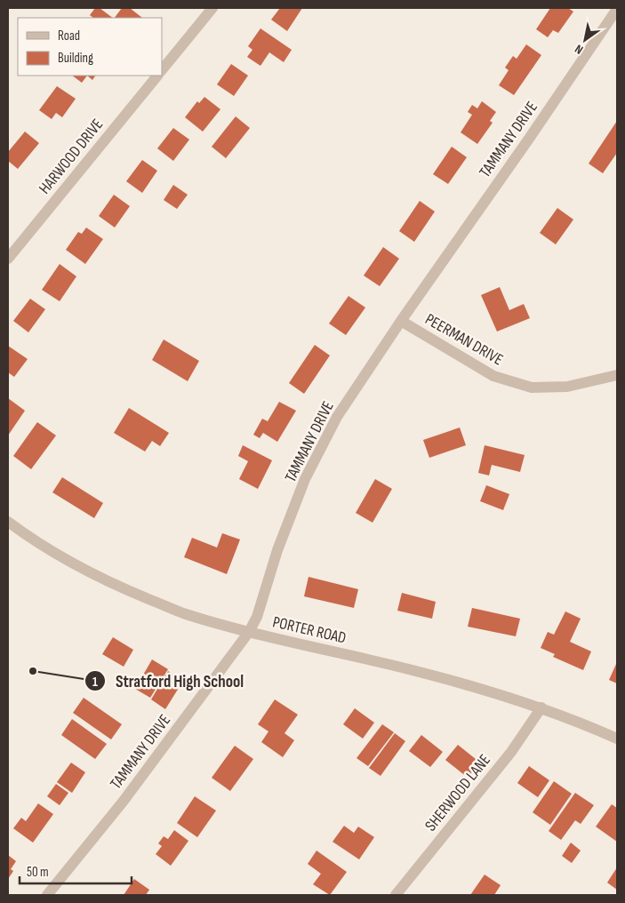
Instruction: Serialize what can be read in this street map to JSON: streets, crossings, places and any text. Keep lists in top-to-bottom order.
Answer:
{
  "streets": {
    "street": [
      "TAMMANY DRIVE",
      "HARWOOD DRIVE",
      "PEERMAN DRIVE",
      "PORTER ROAD",
      "SHERWOOD LANE"
    ]
  },
  "crossings": [
    ["TAMMANY DRIVE", "PEERMAN DRIVE"],
    ["TAMMANY DRIVE", "PORTER ROAD"],
    ["PORTER ROAD", "SHERWOOD LANE"]
  ],
  "places": ["Stratford High School"],
  "legend": ["Road", "Building"],
  "scale_bar": "50 m",
  "north": "bottom left"
}
